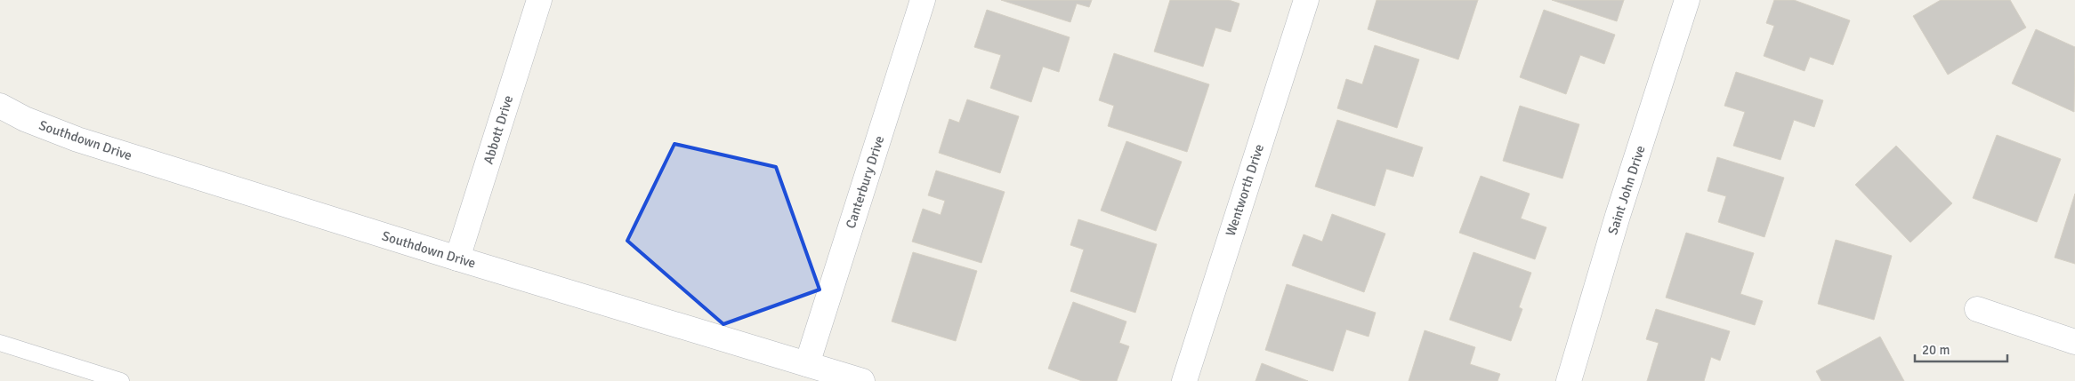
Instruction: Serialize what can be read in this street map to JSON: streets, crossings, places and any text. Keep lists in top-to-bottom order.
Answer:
{
  "streets": {
    "street": [
      "Abbott Drive",
      "Southdown Drive",
      "Canterbury Drive",
      "Wentworth Drive",
      "Saint John Drive"
    ]
  },
  "crossings": [
    ["Abbott Drive", "Southdown Drive"],
    ["Southdown Drive", "Canterbury Drive"]
  ],
  "scale_bar": "20 m"
}
